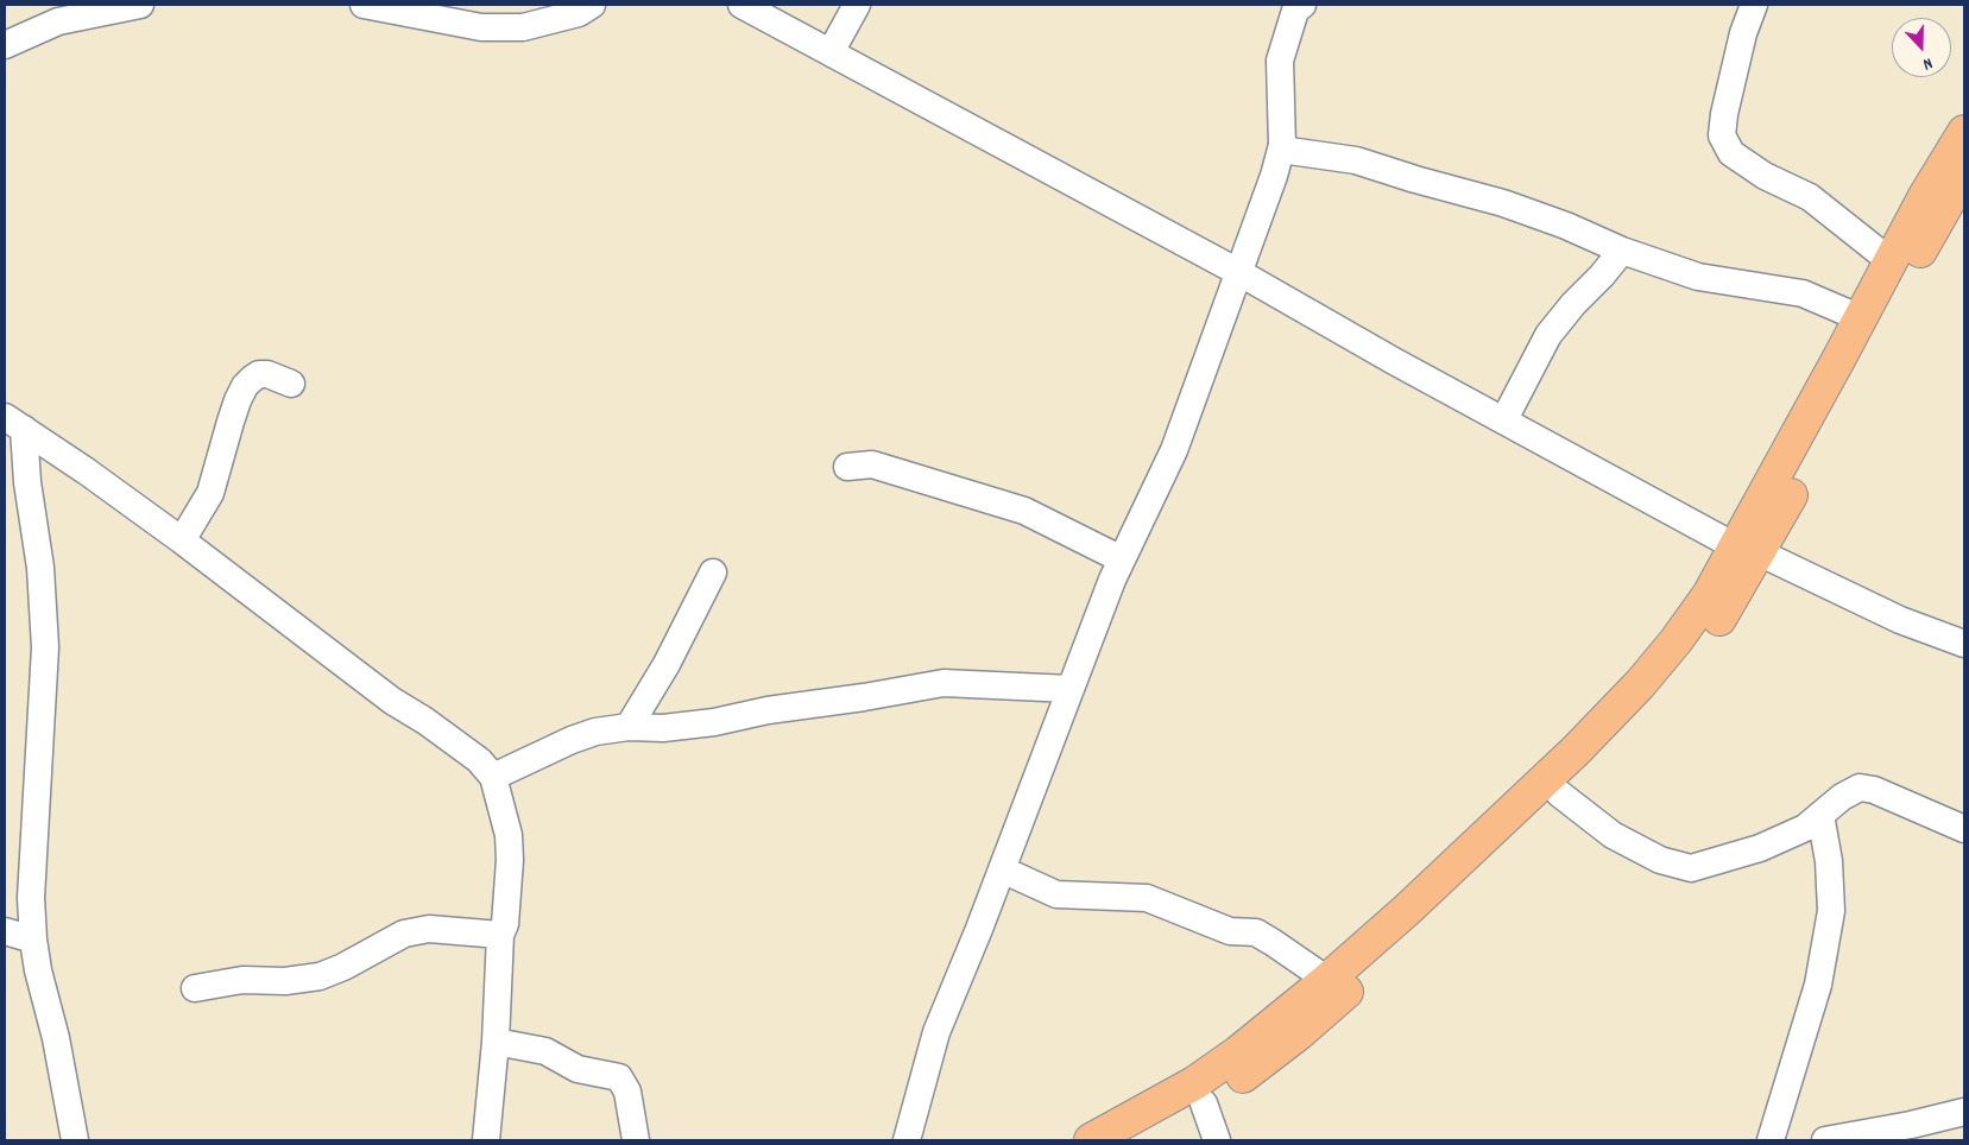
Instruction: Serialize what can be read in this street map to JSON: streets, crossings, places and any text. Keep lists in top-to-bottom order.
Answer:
{
  "north": "bottom"
}
